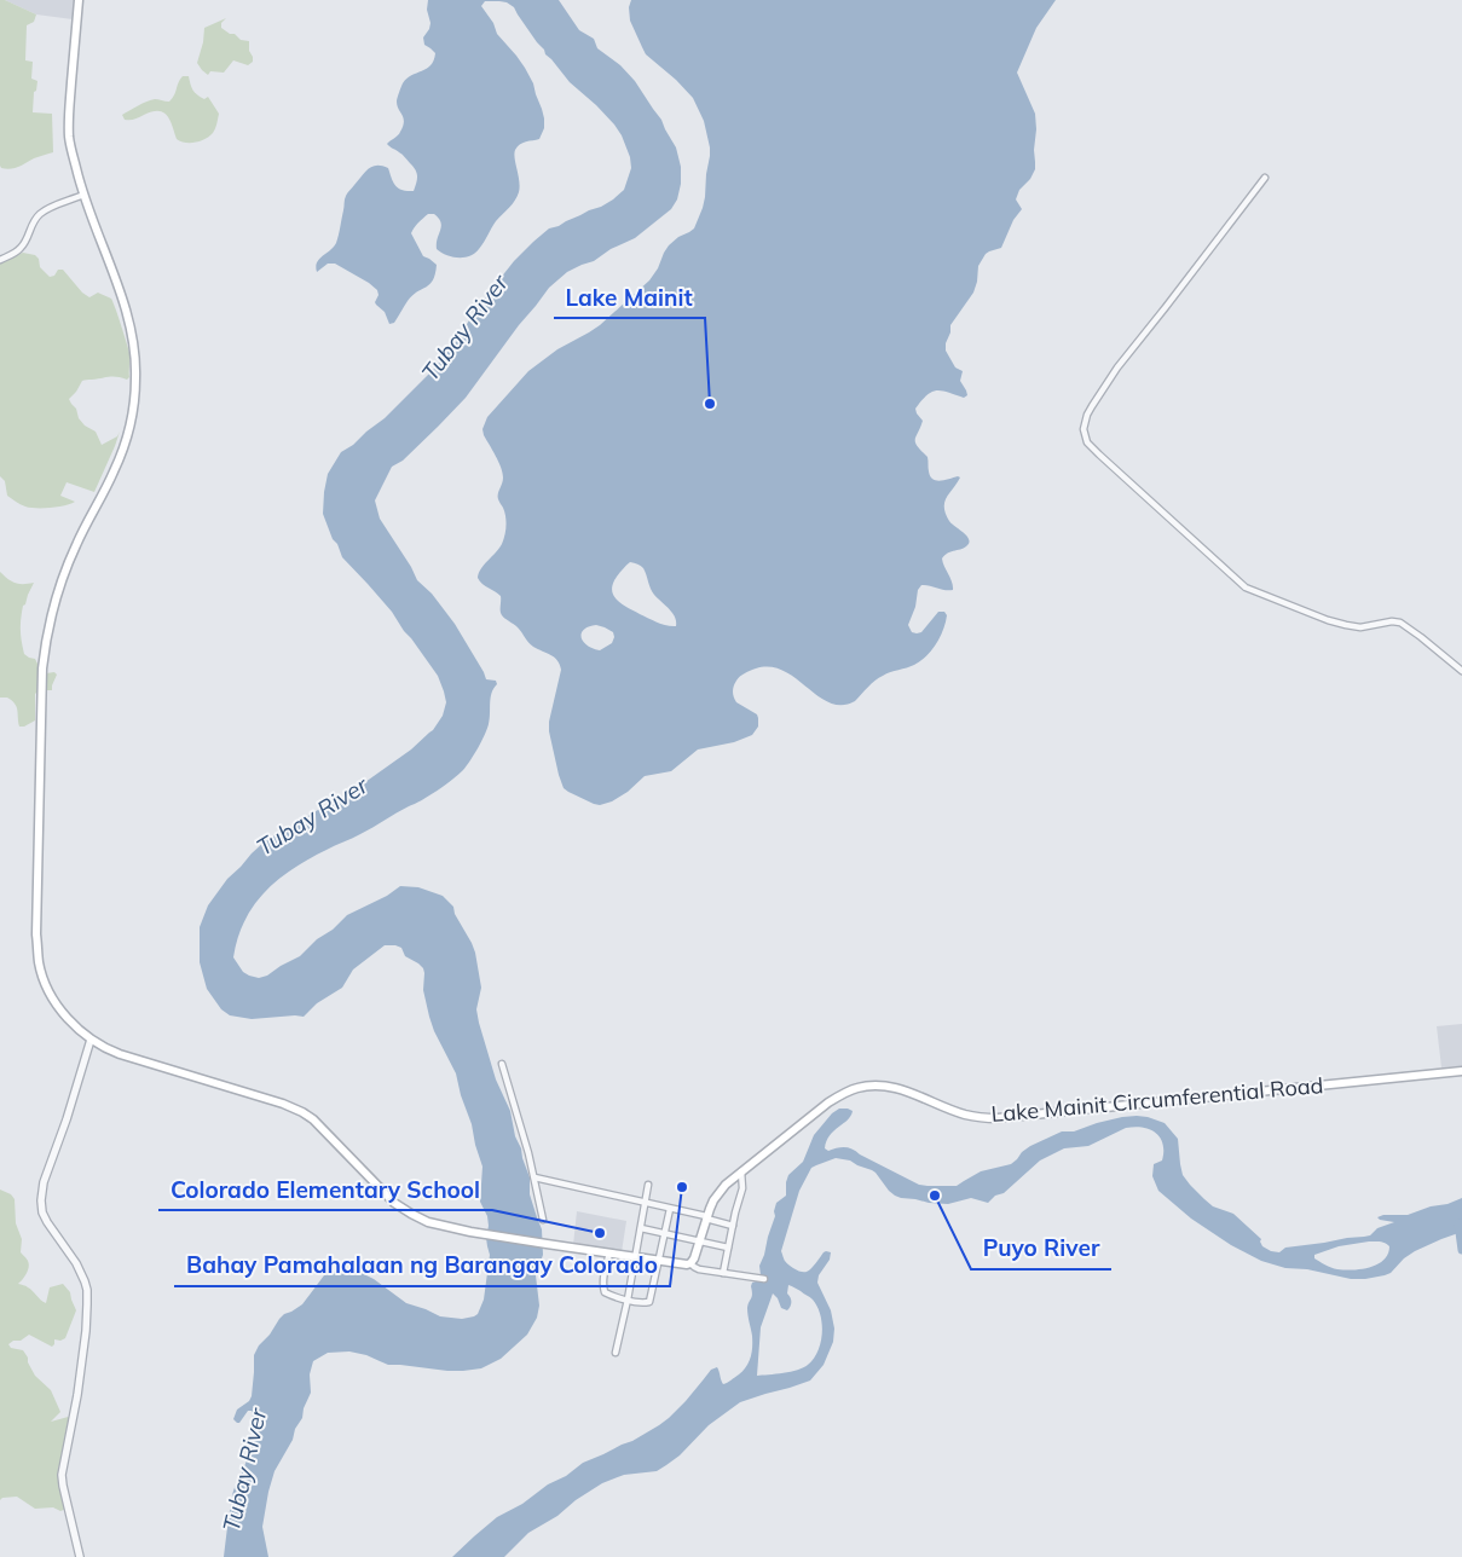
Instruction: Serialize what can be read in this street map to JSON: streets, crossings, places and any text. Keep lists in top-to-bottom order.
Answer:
{
  "streets": {
    "main road": ["Lake Mainit Circumferential Road"]
  },
  "water": ["Tubay River"],
  "places": [
    "Lake Mainit",
    "Bahay Pamahalaan ng Barangay Colorado",
    "Puyo River",
    "Colorado Elementary School"
  ]
}
